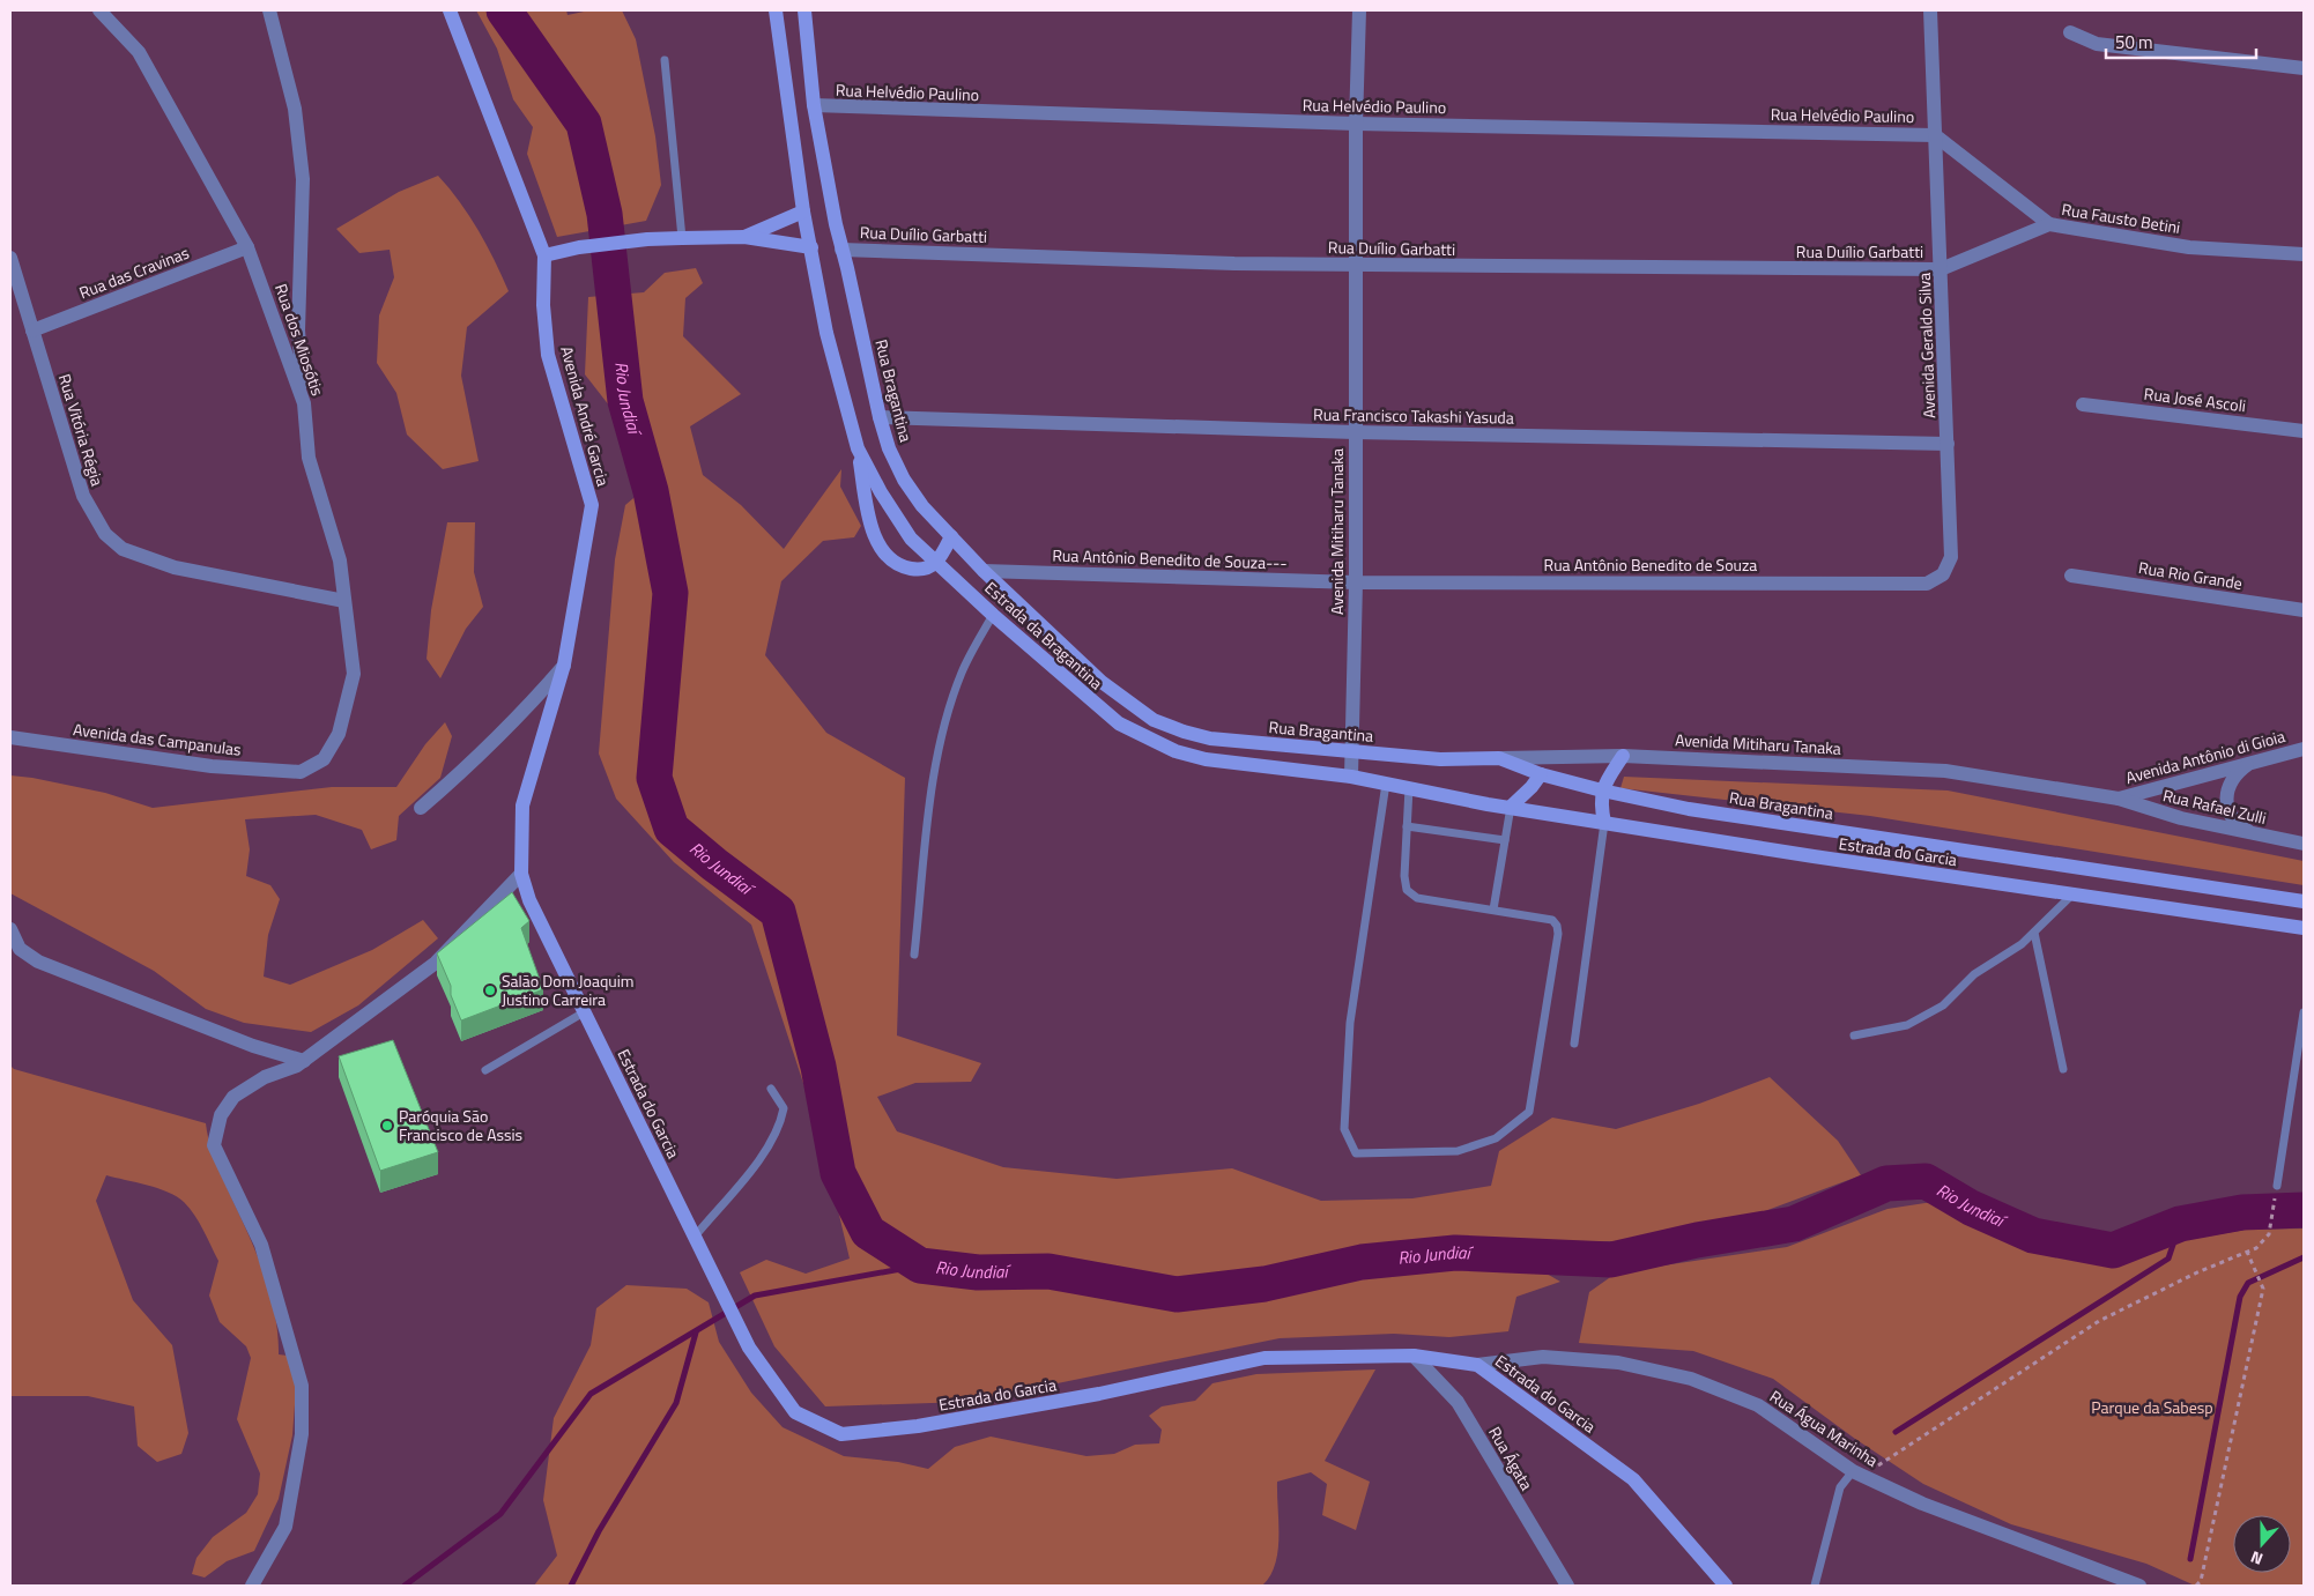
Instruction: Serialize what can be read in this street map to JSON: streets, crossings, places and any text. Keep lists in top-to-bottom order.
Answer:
{
  "streets": {
    "main road": [
      "Rua Bragantina",
      "Avenida André Garcia",
      "Estrada da Bragantina",
      "Estrada do Garcia"
    ],
    "street": [
      "Rua Helvédio Paulino",
      "Rua Fausto Betini",
      "Rua Duílio Garbatti",
      "Rua das Cravinas",
      "Rua dos Miosótis",
      "Avenida Geraldo Silva",
      "Rua José Ascoli",
      "Rua Francisco Takashi Yasuda",
      "Rua Vitória Régia",
      "Avenida Mitiharu Tanaka",
      "Rua Antônio Benedito de Souza---",
      "Rua Antônio Benedito de Souza",
      "Rua Rio Grande",
      "Avenida das Campanulas",
      "Avenida Antônio di Gioia",
      "Rua Rafael Zulli",
      "Rua Água Marinha",
      "Rua Ágata"
    ]
  },
  "crossings": [
    ["Rua Helvédio Paulino", "Avenida Geraldo Silva"],
    ["Rua Helvédio Paulino", "Rua Bragantina"],
    ["Rua Helvédio Paulino", "Avenida Mitiharu Tanaka"],
    ["Rua Fausto Betini", "Rua Duílio Garbatti"],
    ["Rua Fausto Betini", "Avenida Geraldo Silva"],
    ["Rua Duílio Garbatti", "Avenida Geraldo Silva"],
    ["Rua Duílio Garbatti", "Rua Bragantina"],
    ["Rua Duílio Garbatti", "Avenida Mitiharu Tanaka"],
    ["Rua das Cravinas", "Rua dos Miosótis"],
    ["Rua das Cravinas", "Rua Vitória Régia"],
    ["Rua dos Miosótis", "Rua Vitória Régia"],
    ["Rua dos Miosótis", "Avenida das Campanulas"],
    ["Avenida Geraldo Silva", "Rua Francisco Takashi Yasuda"],
    ["Avenida Geraldo Silva", "Rua Antônio Benedito de Souza"],
    ["Rua Bragantina", "Rua Francisco Takashi Yasuda"],
    ["Rua Bragantina", "Avenida Mitiharu Tanaka"],
    ["Rua Bragantina", "Rua Antônio Benedito de Souza---"],
    ["Avenida André Garcia", "Estrada do Garcia"],
    ["Rua Francisco Takashi Yasuda", "Avenida Mitiharu Tanaka"],
    ["Avenida Mitiharu Tanaka", "Rua Antônio Benedito de Souza---"],
    ["Avenida Mitiharu Tanaka", "Rua Antônio Benedito de Souza"],
    ["Avenida Mitiharu Tanaka", "Estrada da Bragantina"],
    ["Avenida Mitiharu Tanaka", "Avenida Antônio di Gioia"],
    ["Rua Antônio Benedito de Souza---", "Rua Antônio Benedito de Souza"],
    ["Estrada da Bragantina", "Estrada do Garcia"],
    ["Avenida Antônio di Gioia", "Rua Rafael Zulli"],
    ["Estrada do Garcia", "Rua Água Marinha"],
    ["Estrada do Garcia", "Rua Ágata"]
  ],
  "water": ["Rio Jundiaí"],
  "parks": ["Parque da Sabesp"],
  "places": ["Salão Dom Joaquim Justino Carreira", "Paróquia São Francisco de Assis"],
  "scale_bar": "50 m",
  "north": "bottom"
}
